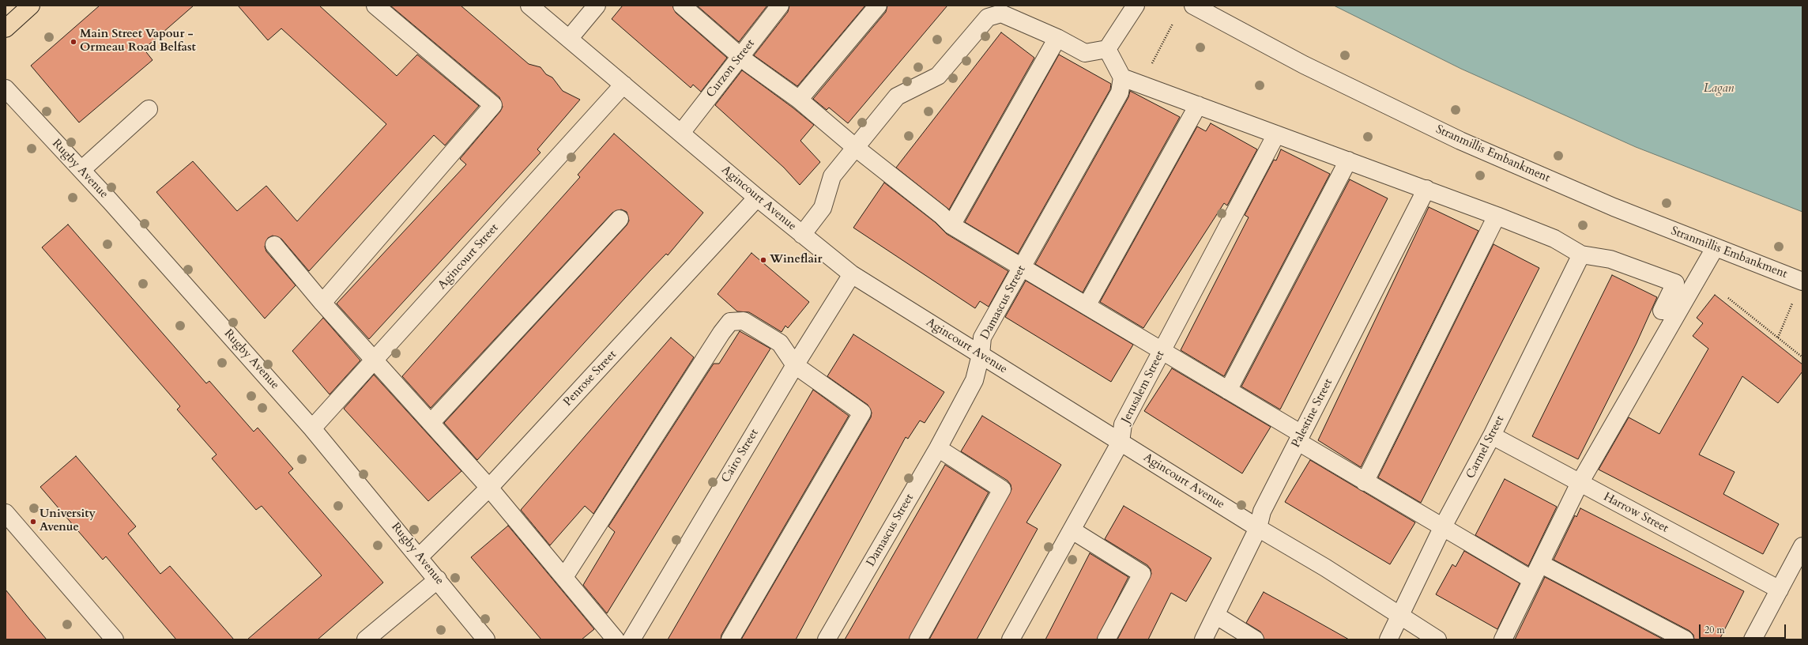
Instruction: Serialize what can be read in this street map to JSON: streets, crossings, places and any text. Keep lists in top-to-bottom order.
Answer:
{
  "streets": {
    "street": [
      "Curzon Street",
      "Stranmillis Embankment",
      "Rugby Avenue",
      "Agincourt Avenue",
      "Agincourt Street",
      "Damascus Street",
      "Penrose Street",
      "Jerusalem Street",
      "Palestine Street",
      "Carmel Street",
      "Cairo Street",
      "Harrow Street"
    ]
  },
  "crossings": [
    ["Curzon Street", "Agincourt Avenue"],
    ["Rugby Avenue", "Agincourt Street"],
    ["Rugby Avenue", "Penrose Street"],
    ["Agincourt Avenue", "Agincourt Street"],
    ["Agincourt Avenue", "Damascus Street"],
    ["Agincourt Avenue", "Penrose Street"],
    ["Agincourt Avenue", "Jerusalem Street"],
    ["Agincourt Avenue", "Palestine Street"],
    ["Agincourt Avenue", "Carmel Street"],
    ["Agincourt Avenue", "Cairo Street"],
    ["Carmel Street", "Harrow Street"]
  ],
  "water": ["Lagan"],
  "places": ["Main Street Vapour - Ormeau Road Belfast", "Wineflair", "University Avenue"],
  "scale_bar": "20 m"
}
